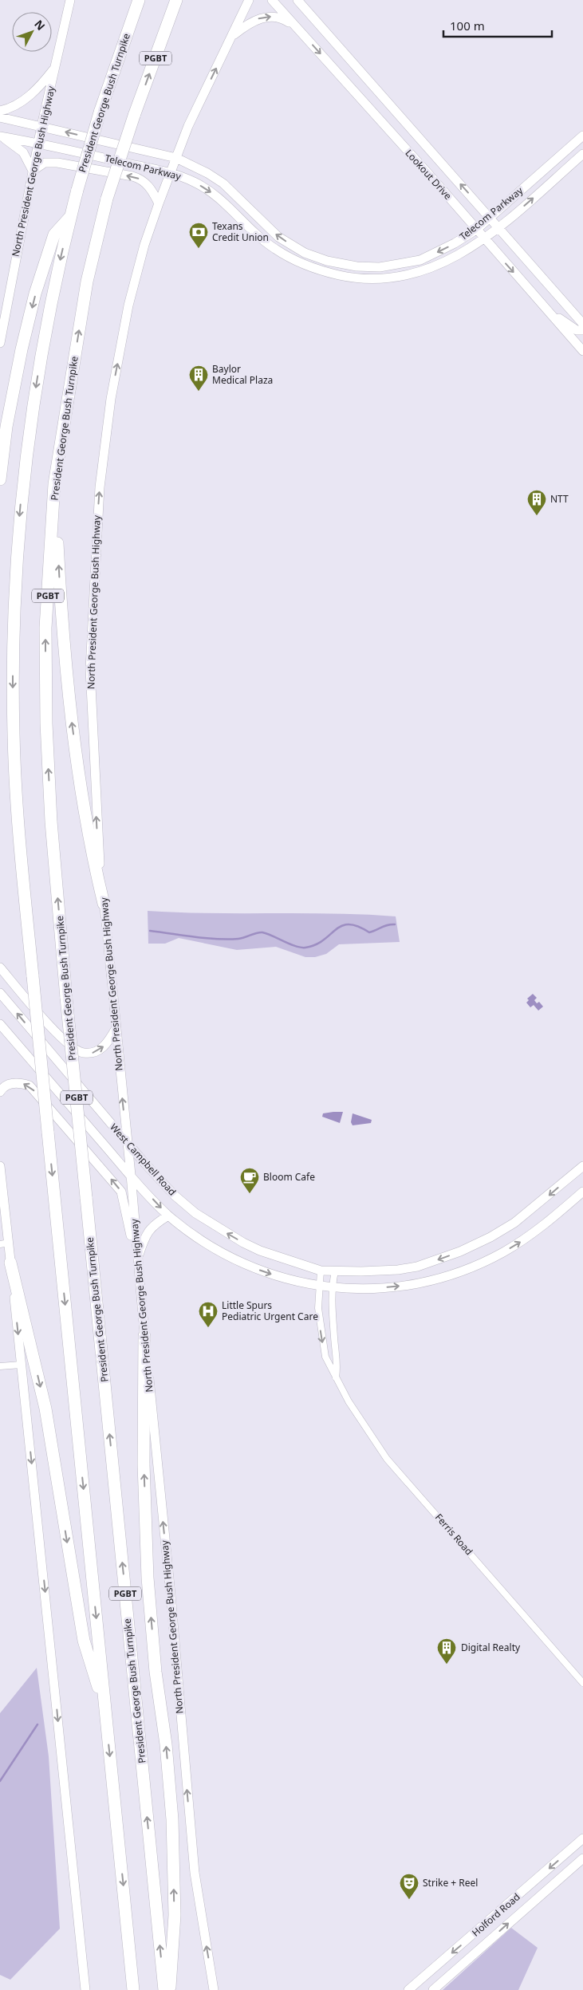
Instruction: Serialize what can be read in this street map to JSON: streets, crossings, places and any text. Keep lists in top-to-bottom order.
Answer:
{
  "streets": {
    "highway": ["PGBT", "President George Bush Turnpike"],
    "main road": [
      "Telecom Parkway",
      "North President George Bush Highway",
      "Lookout Drive",
      "West Campbell Road",
      "Holford Road"
    ],
    "street": ["Ferris Road"]
  },
  "crossings": [
    ["Telecom Parkway", "North President George Bush Highway"],
    ["Telecom Parkway", "Lookout Drive"],
    ["North President George Bush Highway", "West Campbell Road"],
    ["West Campbell Road", "Ferris Road"]
  ],
  "one_way": ["North President George Bush Highway"],
  "places": {
    "bank": ["Texans Credit Union"],
    "building": ["Baylor Medical Plaza", "NTT", "Digital Realty"],
    "cafe": ["Bloom Cafe"],
    "hospital": ["Little Spurs Pediatric Urgent Care"],
    "theatre": ["Strike + Reel"]
  },
  "scale_bar": "100 m",
  "north": "top right"
}
